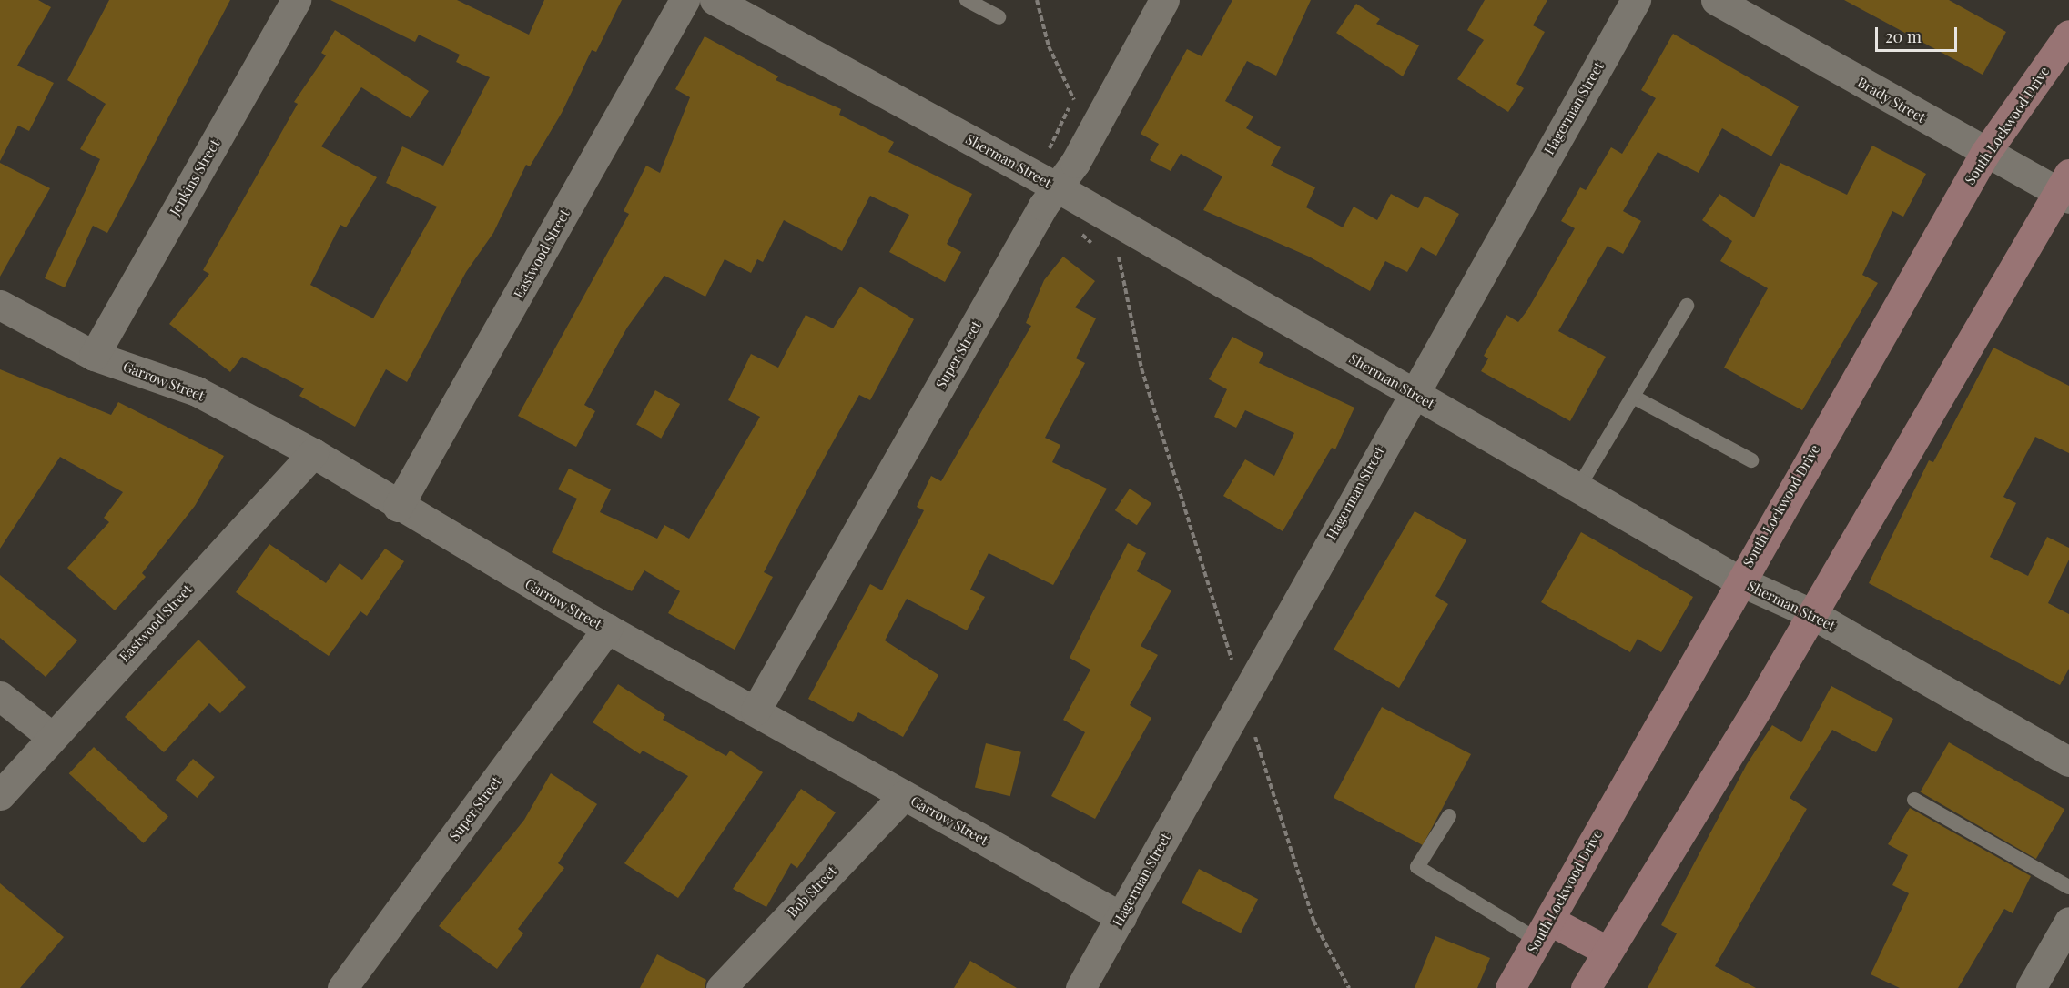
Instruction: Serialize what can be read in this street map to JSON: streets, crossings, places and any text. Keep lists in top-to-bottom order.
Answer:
{
  "streets": {
    "main road": ["South Lockwood Drive"],
    "street": [
      "Brady Street",
      "Hagerman Street",
      "Sherman Street",
      "Jenkins Street",
      "Eastwood Street",
      "Super Street",
      "Garrow Street",
      "Bob Street"
    ]
  },
  "crossings": [
    ["Brady Street", "South Lockwood Drive"],
    ["Hagerman Street", "Sherman Street"],
    ["Hagerman Street", "Garrow Street"],
    ["South Lockwood Drive", "Sherman Street"],
    ["Sherman Street", "Super Street"],
    ["Jenkins Street", "Garrow Street"],
    ["Eastwood Street", "Garrow Street"],
    ["Super Street", "Garrow Street"],
    ["Garrow Street", "Bob Street"]
  ],
  "scale_bar": "20 m"
}
